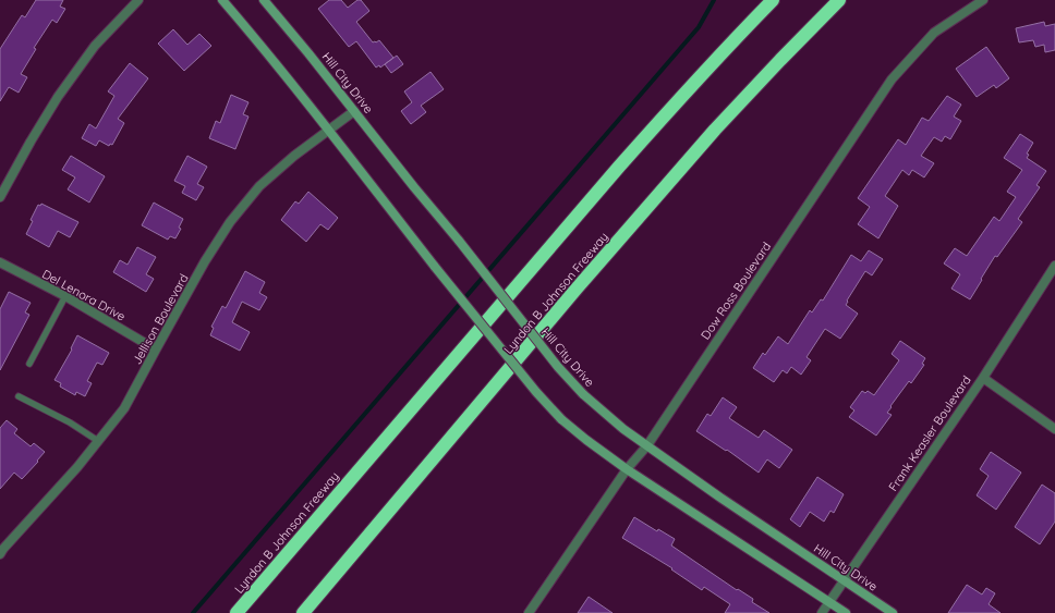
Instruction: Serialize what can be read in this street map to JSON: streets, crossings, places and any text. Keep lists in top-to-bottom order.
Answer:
{
  "streets": {
    "highway": ["Lyndon B Johnson Freeway"],
    "street": [
      "Hill City Drive",
      "Dow Ross Boulevard",
      "Del Lenora Drive",
      "Jellison Boulevard",
      "Frank Keasler Boulevard"
    ]
  },
  "crossings": [
    ["Hill City Drive", "Dow Ross Boulevard"],
    ["Hill City Drive", "Jellison Boulevard"],
    ["Hill City Drive", "Frank Keasler Boulevard"],
    ["Del Lenora Drive", "Jellison Boulevard"]
  ]
}
